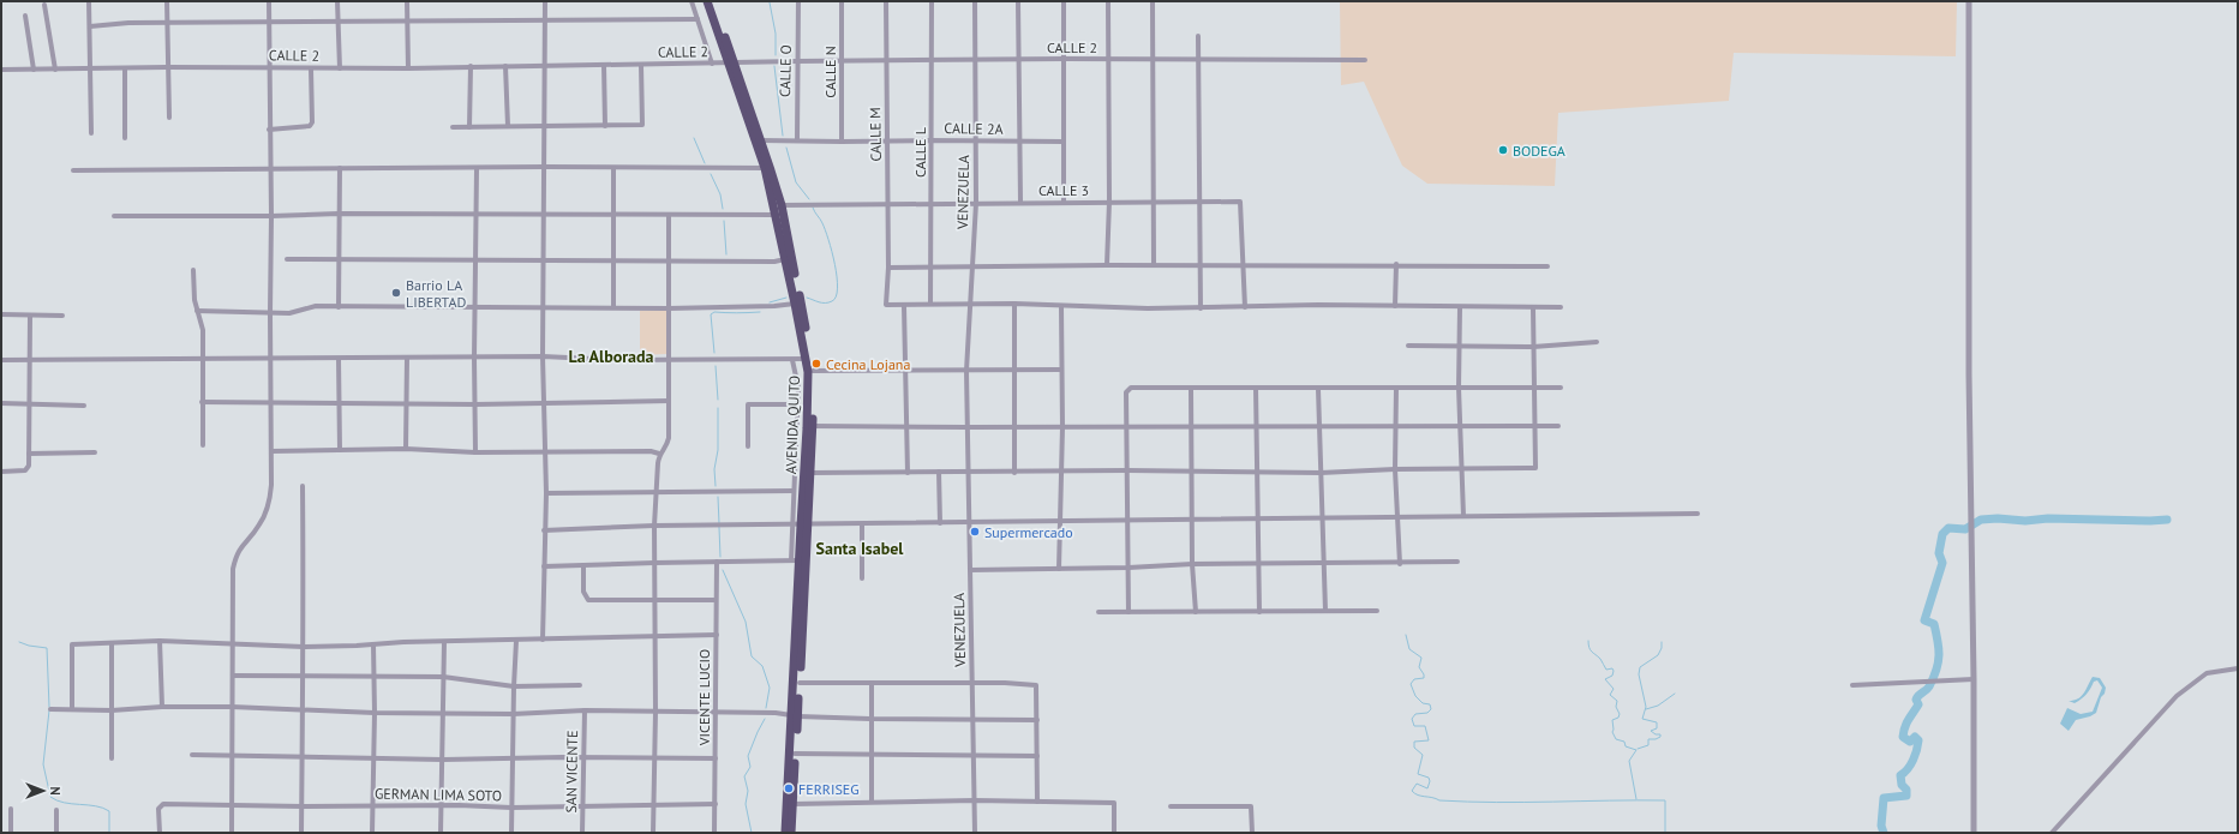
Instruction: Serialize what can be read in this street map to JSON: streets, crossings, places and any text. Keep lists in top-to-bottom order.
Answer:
{
  "streets": {
    "highway": ["AVENIDA QUITO"],
    "street": [
      "CALLE 2",
      "CALLE O",
      "CALLE N",
      "CALLE 2A",
      "CALLE M",
      "CALLE L",
      "CALLE 3",
      "VENEZUELA",
      "VICENTE LUCIO",
      "SAN VICENTE",
      "GERMAN LIMA SOTO"
    ]
  },
  "crossings": [
    ["CALLE 2", "CALLE O"],
    ["CALLE 2", "CALLE N"],
    ["CALLE 2", "CALLE M"],
    ["CALLE 2", "CALLE L"],
    ["CALLE 2", "VENEZUELA"],
    ["CALLE 2", "AVENIDA QUITO"],
    ["CALLE O", "CALLE 2A"],
    ["CALLE N", "CALLE 2A"],
    ["CALLE 2A", "CALLE M"],
    ["CALLE 2A", "CALLE L"],
    ["CALLE 2A", "VENEZUELA"],
    ["CALLE 2A", "AVENIDA QUITO"],
    ["CALLE M", "CALLE 3"],
    ["CALLE L", "CALLE 3"],
    ["CALLE 3", "VENEZUELA"],
    ["CALLE 3", "AVENIDA QUITO"],
    ["VICENTE LUCIO", "GERMAN LIMA SOTO"],
    ["SAN VICENTE", "GERMAN LIMA SOTO"]
  ],
  "districts": ["La Alborada", "Santa Isabel"],
  "places": [
    "BODEGA",
    "Barrio LA LIBERTAD",
    "Cecina Lojana",
    "Supermercado",
    "FERRISEG"
  ],
  "north": "right"
}
